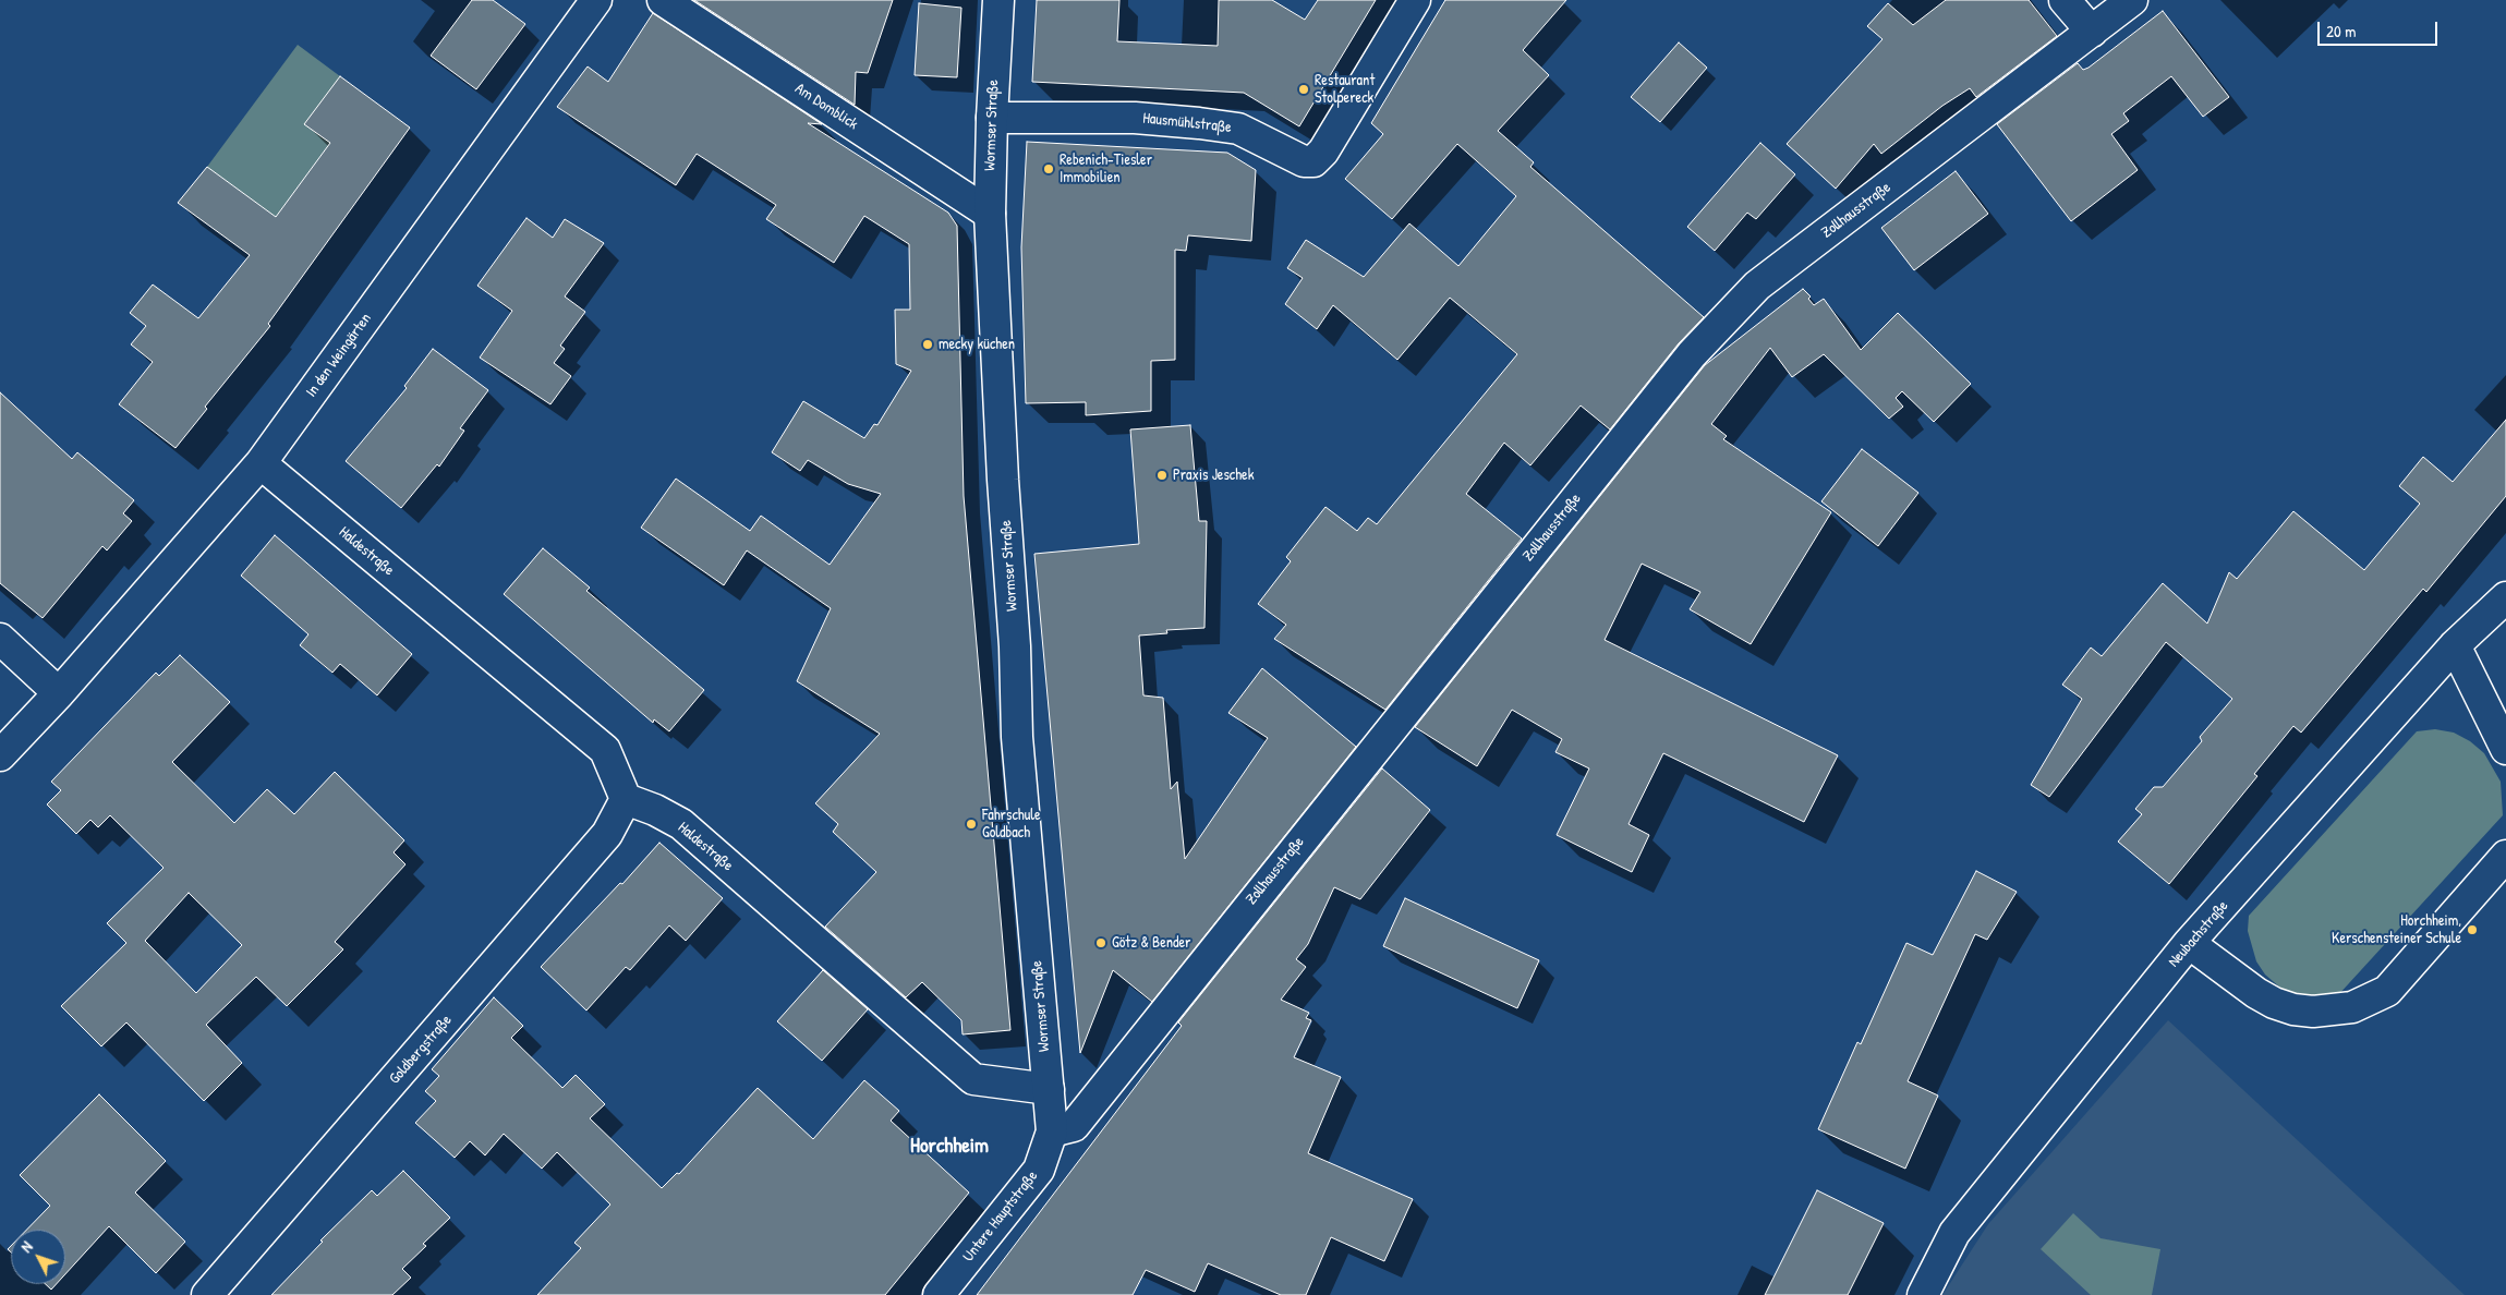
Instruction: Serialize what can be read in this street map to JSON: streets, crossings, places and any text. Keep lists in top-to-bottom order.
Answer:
{
  "streets": {
    "street": [
      "Am Domblick",
      "Hausmühlstraße",
      "Wormser Straße",
      "Zollhausstraße",
      "In den Weingärten",
      "Haldestraße",
      "Neubachstraße",
      "Goldbergstraße",
      "Untere Hauptstraße"
    ]
  },
  "crossings": [
    ["Am Domblick", "Wormser Straße"],
    ["Hausmühlstraße", "Wormser Straße"],
    ["Wormser Straße", "Zollhausstraße"],
    ["Wormser Straße", "Haldestraße"],
    ["Wormser Straße", "Untere Hauptstraße"],
    ["Zollhausstraße", "Untere Hauptstraße"],
    ["In den Weingärten", "Haldestraße"],
    ["Haldestraße", "Goldbergstraße"]
  ],
  "districts": ["Horchheim"],
  "places": [
    "Restaurant Stolpereck",
    "Rebenich-Tiesler Immobilien",
    "mecky küchen",
    "Praxis Jeschek",
    "Fahrschule Goldbach",
    "Horchheim, Kerschensteiner Schule",
    "Götz & Bender"
  ],
  "scale_bar": "20 m",
  "north": "top left"
}
